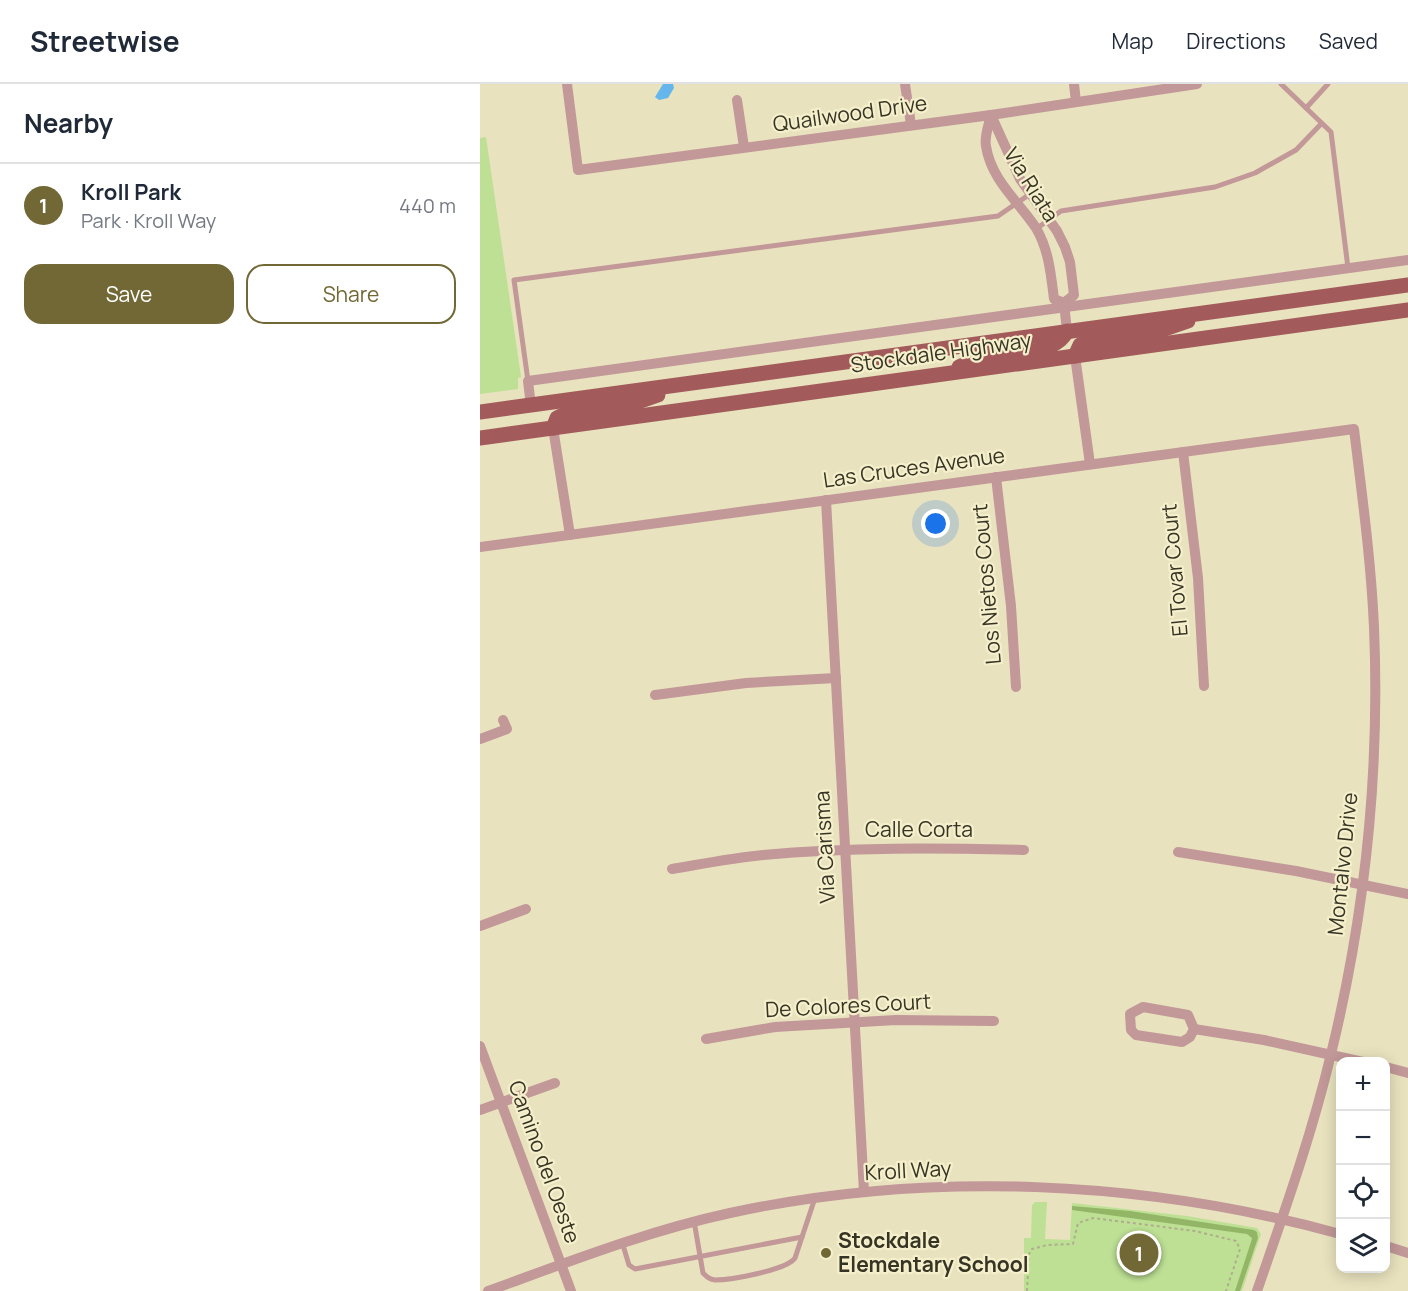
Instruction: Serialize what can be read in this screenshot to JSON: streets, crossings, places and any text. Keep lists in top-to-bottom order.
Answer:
{
  "streets": {
    "main road": ["Stockdale Highway"],
    "street": [
      "Quailwood Drive",
      "Via Riata",
      "Las Cruces Avenue",
      "El Tovar Court",
      "Los Nietos Court",
      "Calle Corta",
      "Via Carisma",
      "Montalvo Drive",
      "De Colores Court",
      "Camino del Oeste",
      "Kroll Way"
    ]
  },
  "crossings": [
    ["Quailwood Drive", "Via Riata"],
    ["Via Riata", "Stockdale Highway"],
    ["Las Cruces Avenue", "El Tovar Court"],
    ["Las Cruces Avenue", "Los Nietos Court"],
    ["Las Cruces Avenue", "Via Carisma"],
    ["Las Cruces Avenue", "Montalvo Drive"],
    ["Calle Corta", "Via Carisma"],
    ["Via Carisma", "De Colores Court"],
    ["Via Carisma", "Kroll Way"],
    ["Montalvo Drive", "Kroll Way"],
    ["Camino del Oeste", "Kroll Way"]
  ],
  "places": ["Stockdale Elementary School"],
  "page": {
    "header": "Streetwise",
    "nav": ["Map", "Directions", "Saved"],
    "heading": "Nearby",
    "list": [
      {
        "mark": "1",
        "name": "Kroll Park",
        "note": "Park · Kroll Way",
        "value": "440 m"
      }
    ],
    "buttons": ["Save", "Share"],
    "map_buttons": ["+", "−"],
    "pins": "1"
  }
}
